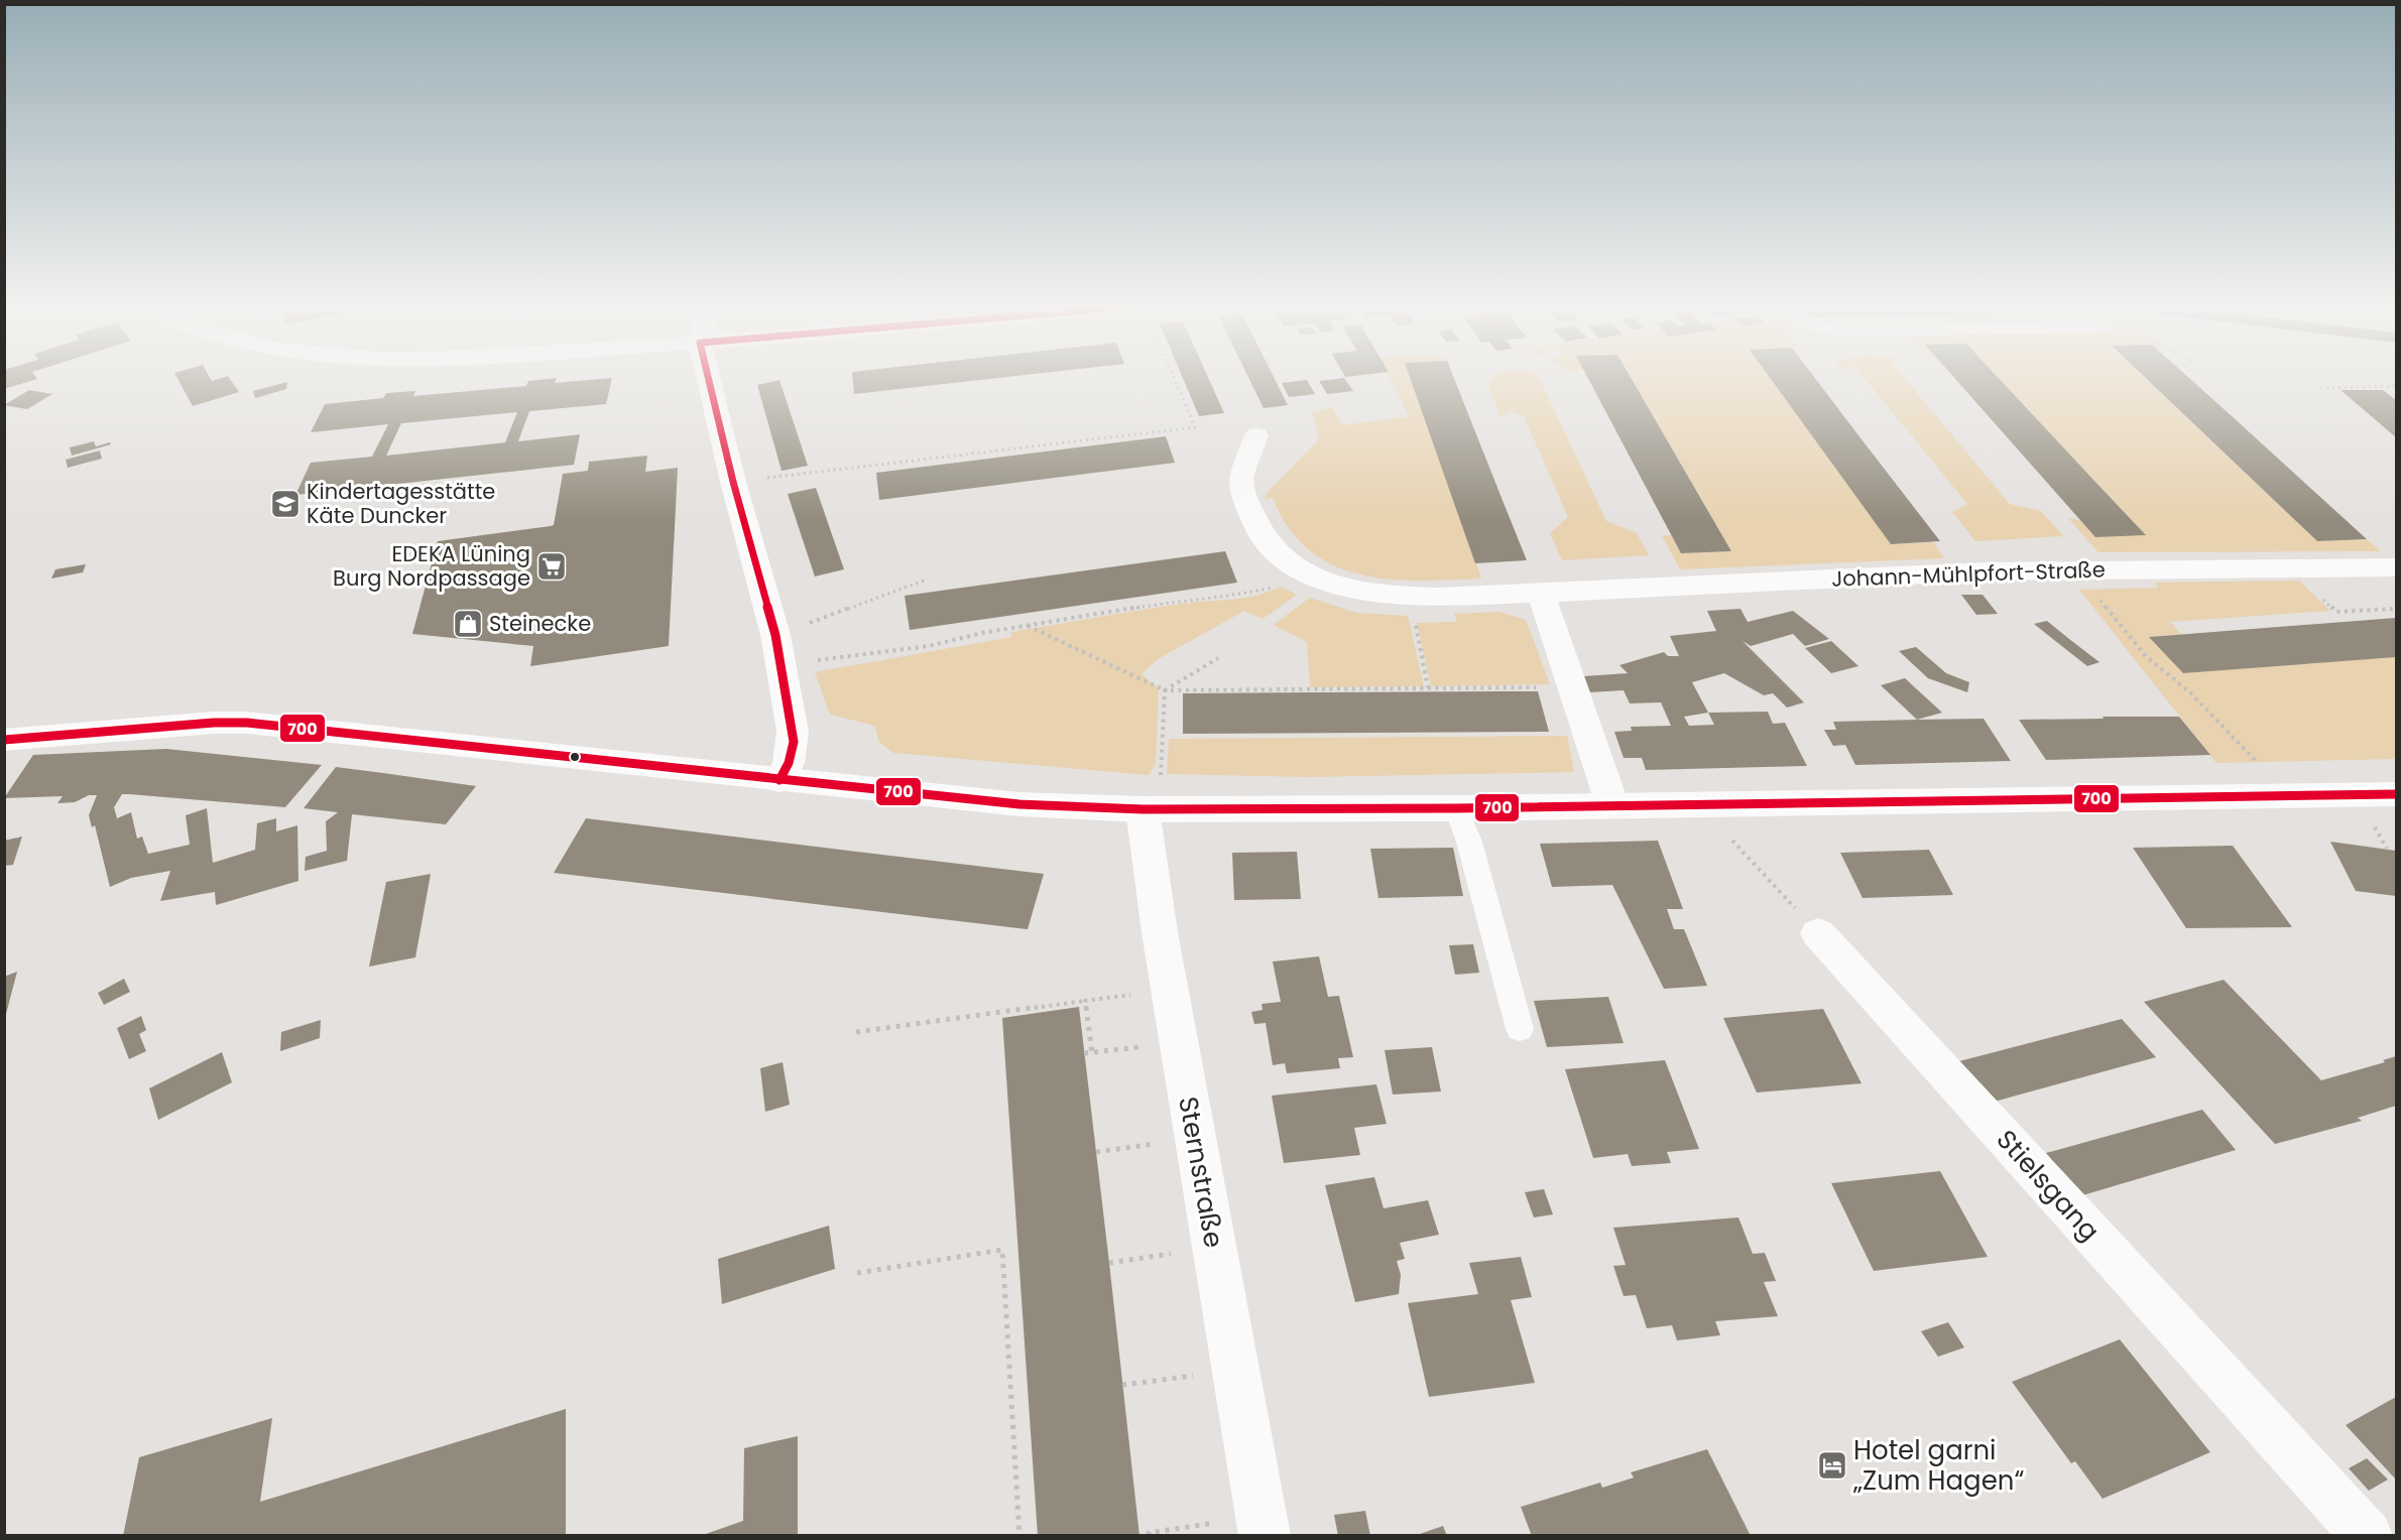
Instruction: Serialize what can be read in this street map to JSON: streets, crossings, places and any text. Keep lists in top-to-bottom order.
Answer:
{
  "streets": {
    "street": ["Johann-Mühlpfort-Straße", "Sternstraße", "Stielsgang"]
  },
  "places": {
    "school or university": ["Kindertagesstätte Käte Duncker"],
    "supermarket": ["EDEKA Lüning Burg Nordpassage"],
    "shop": ["Steinecke"],
    "hotel": ["Hotel garni „Zum Hagen“"]
  },
  "lines": ["transit line 700"]
}
